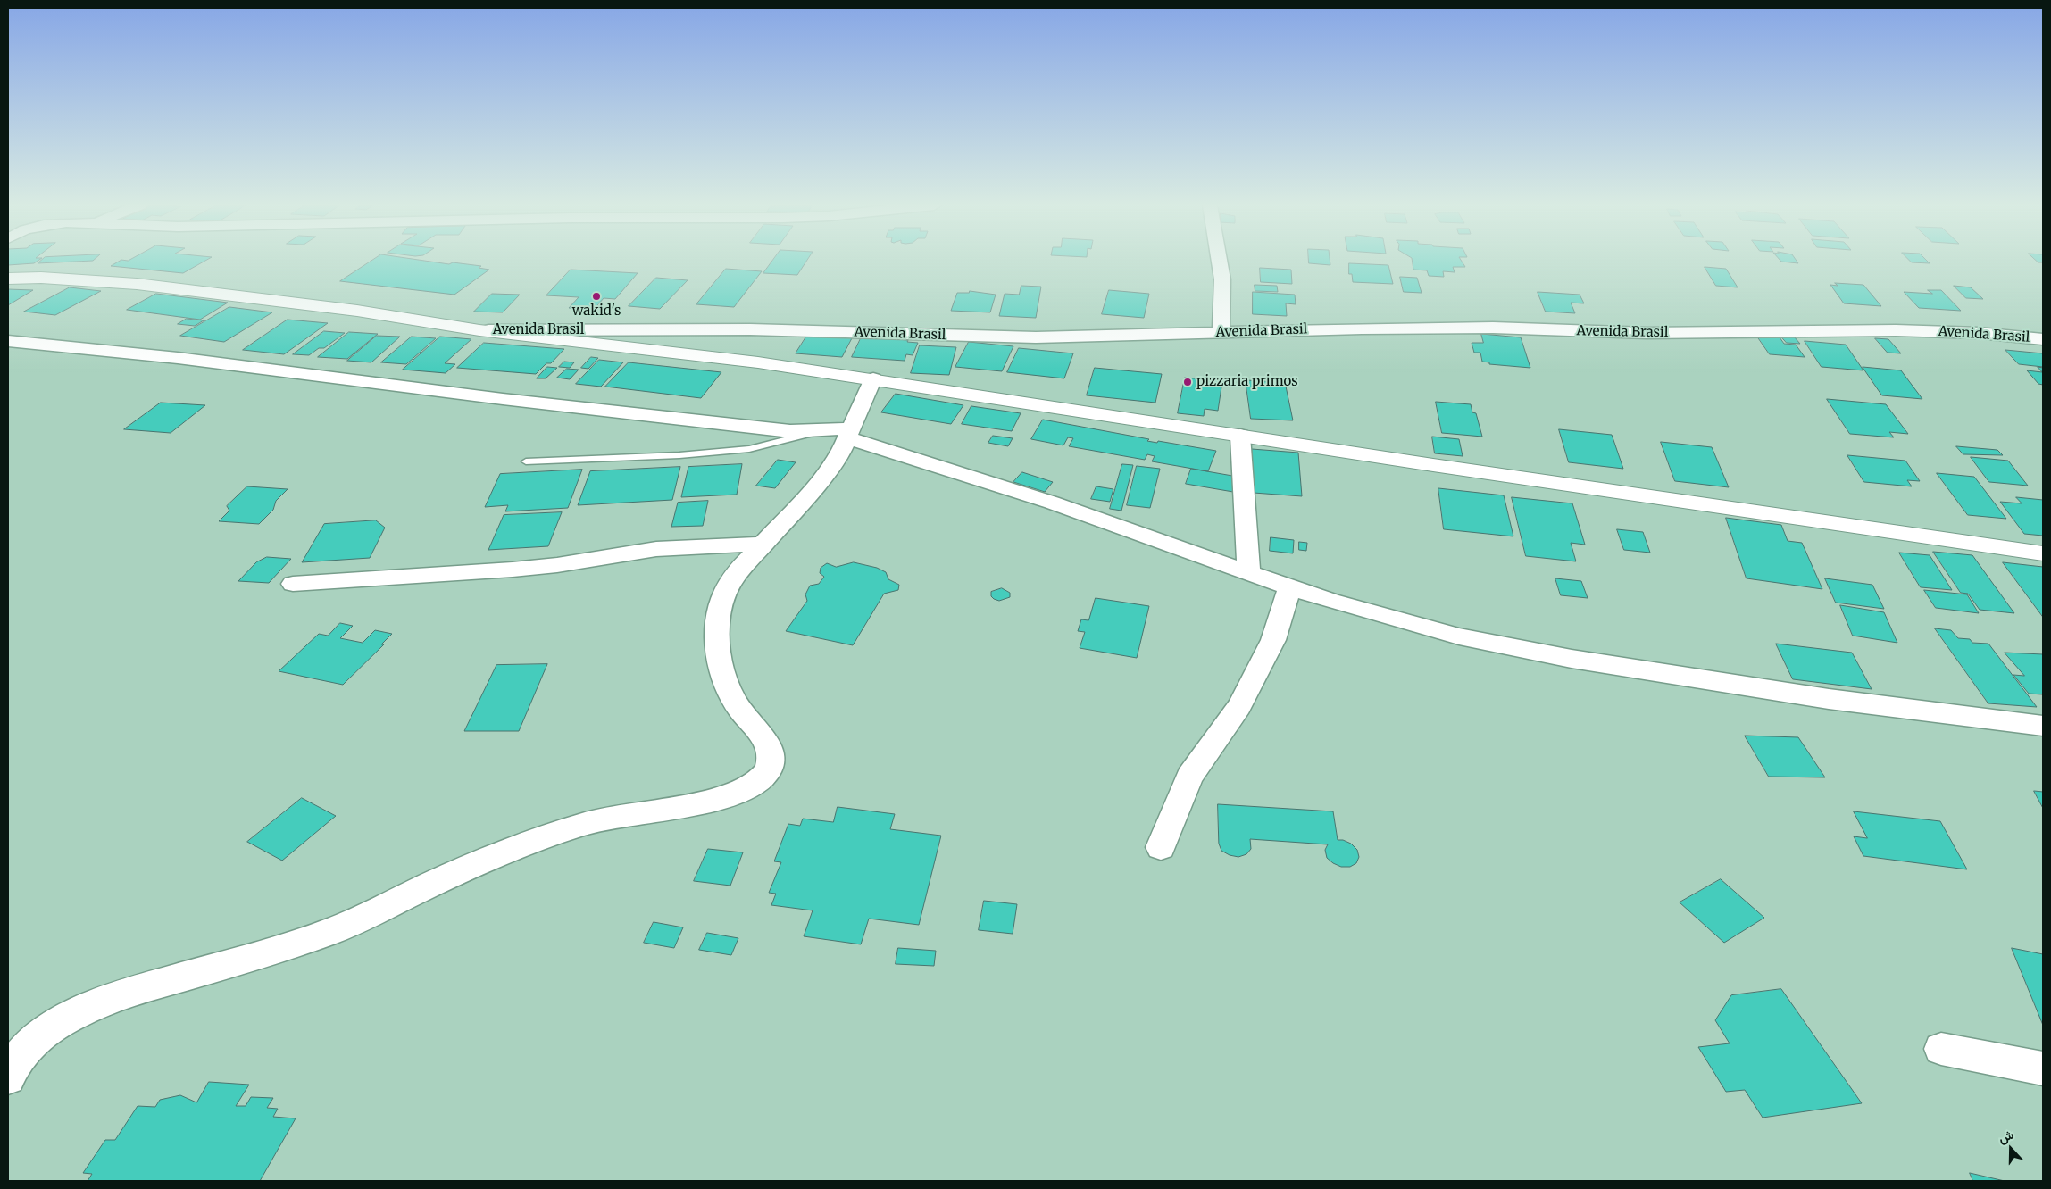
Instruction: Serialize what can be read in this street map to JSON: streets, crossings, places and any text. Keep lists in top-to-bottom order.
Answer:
{
  "streets": {
    "street": ["Avenida Brasil"]
  },
  "places": ["wakid's", "pizzaria primos"],
  "north": "top"
}
